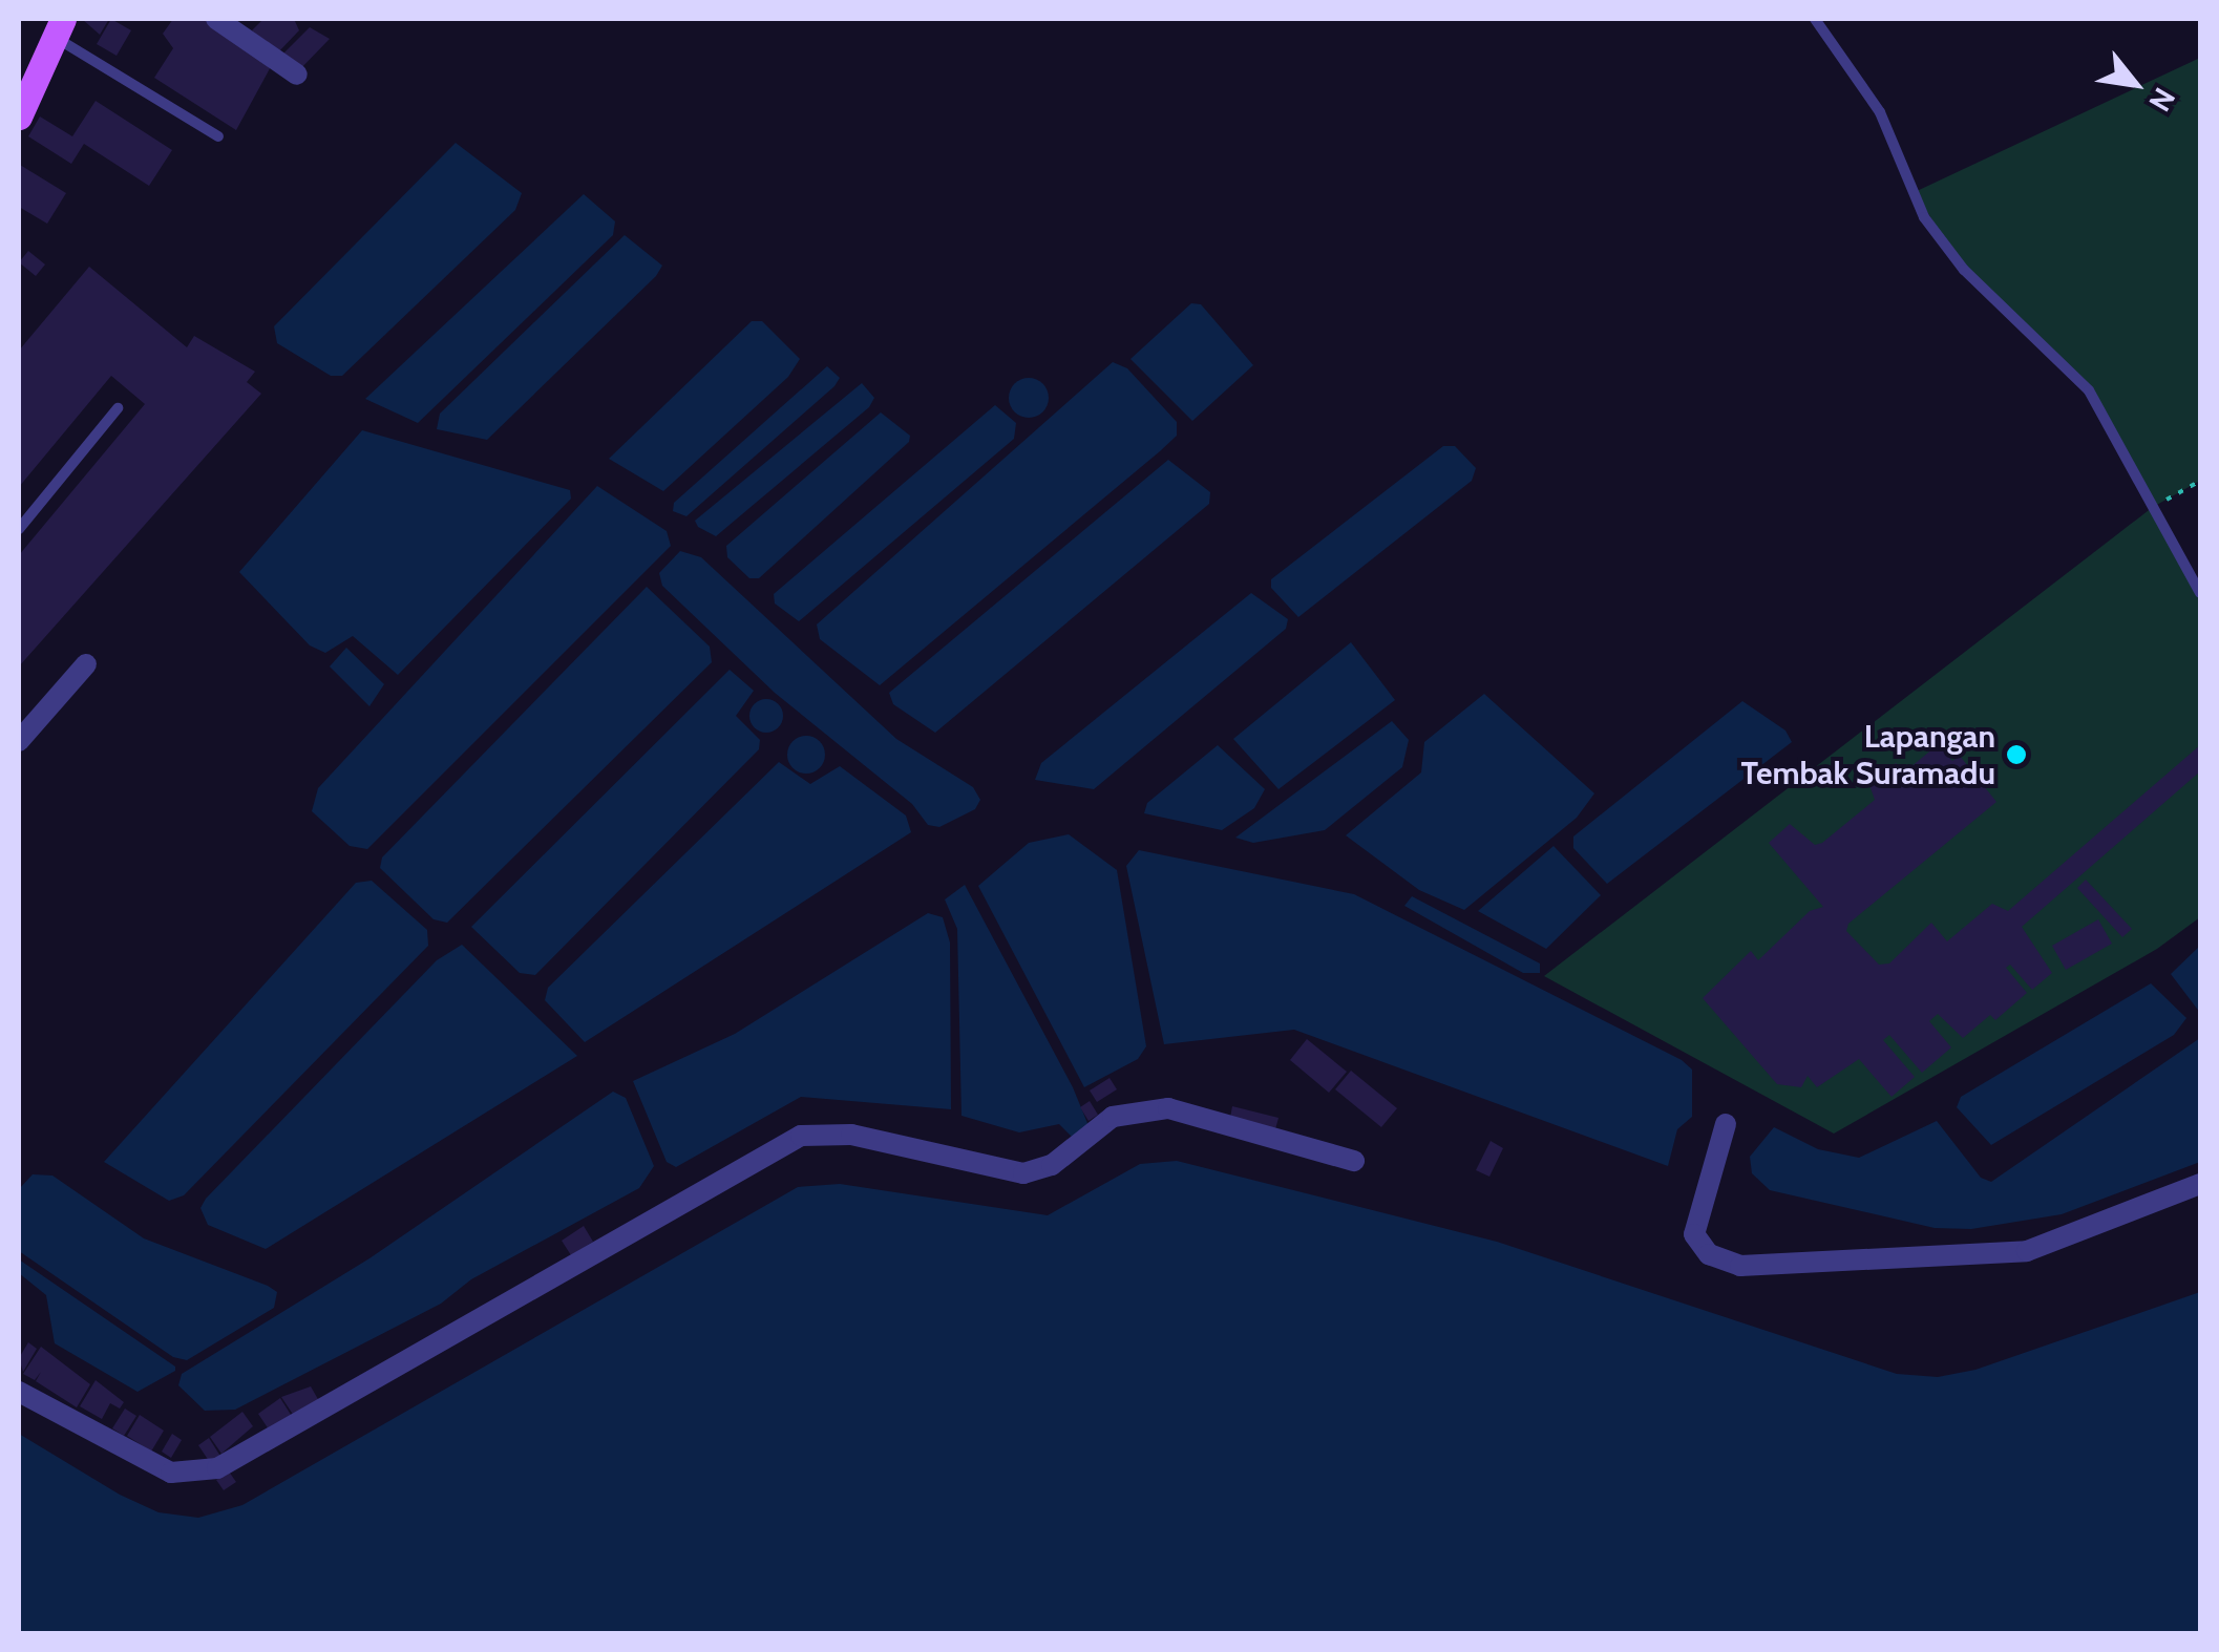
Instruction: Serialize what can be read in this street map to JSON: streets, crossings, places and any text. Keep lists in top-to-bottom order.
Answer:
{
  "places": ["Lapangan Tembak Suramadu"],
  "north": "bottom right"
}
